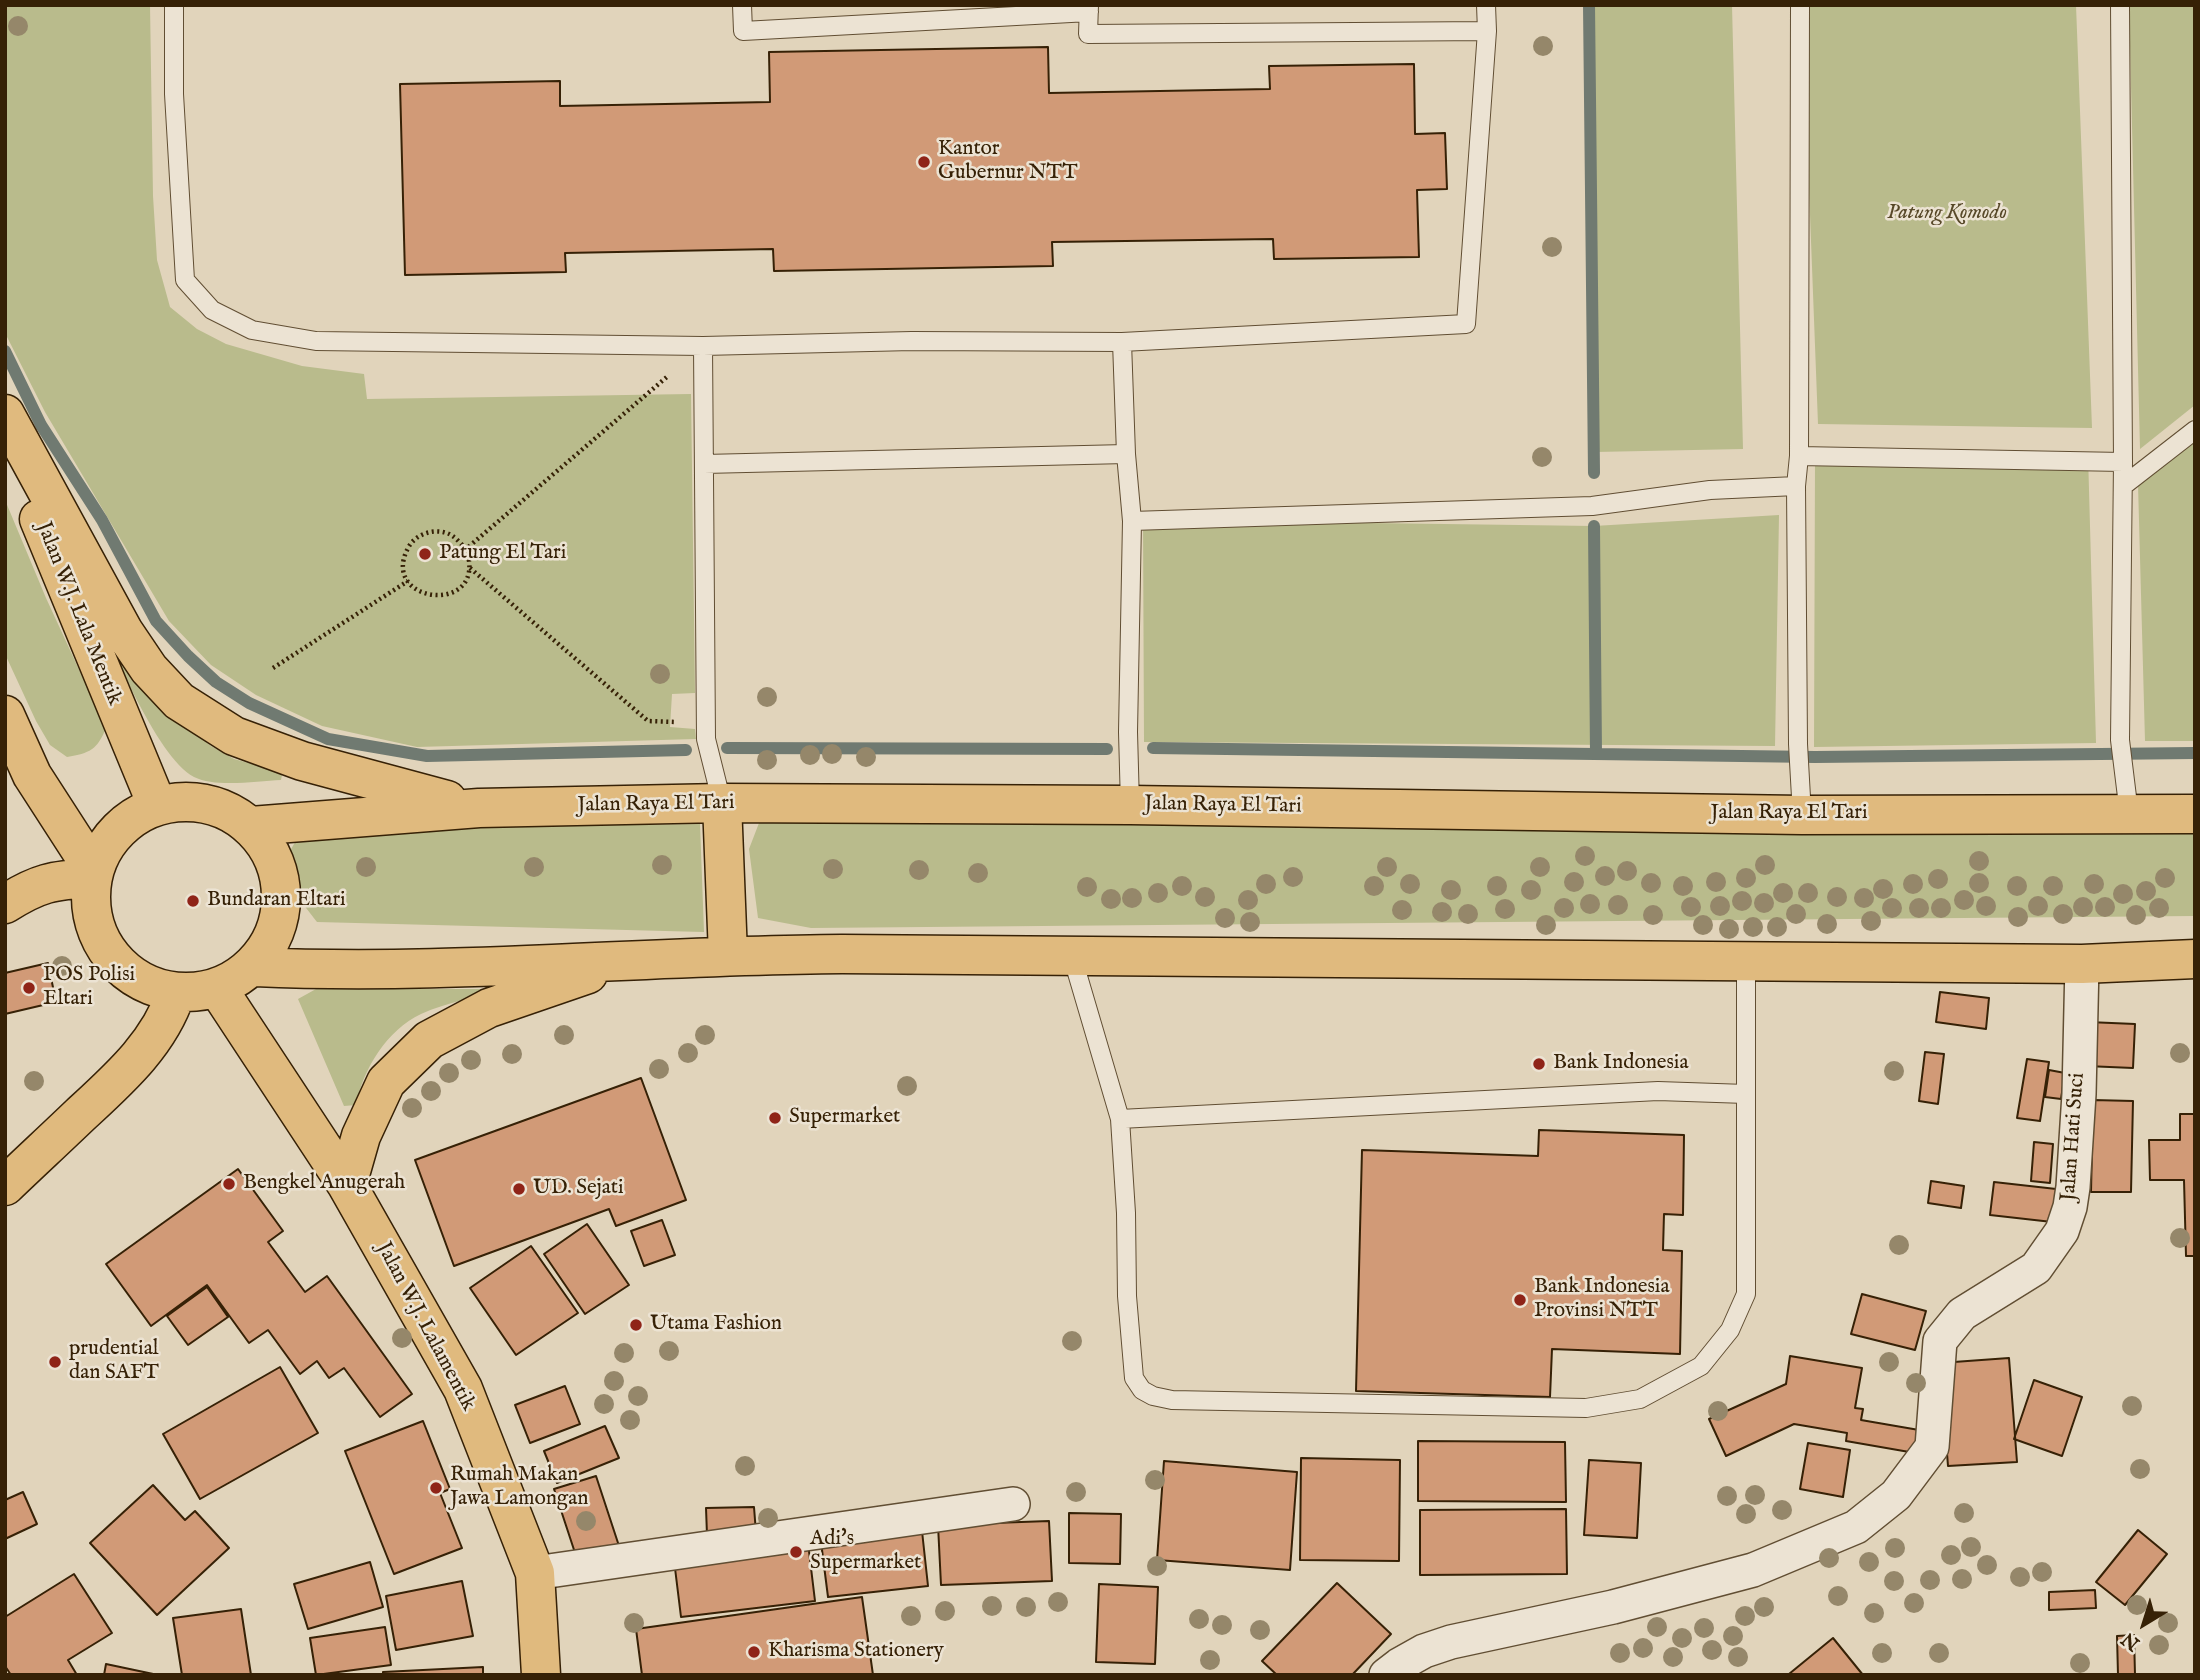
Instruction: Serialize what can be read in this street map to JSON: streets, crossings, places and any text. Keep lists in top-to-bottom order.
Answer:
{
  "streets": {
    "main road": ["Jalan W.J. Lala Mentik", "Jalan Raya El Tari", "Jalan W.J. Lalamentik"],
    "street": ["Jalan Hati Suci"]
  },
  "crossings": [
    ["Jalan W.J. Lala Mentik", "Jalan Raya El Tari"],
    ["Jalan W.J. Lala Mentik", "Jalan W.J. Lalamentik"],
    ["Jalan Raya El Tari", "Jalan W.J. Lalamentik"]
  ],
  "parks": ["Patung Komodo"],
  "places": [
    "Kantor Gubernur NTT",
    "Patung El Tari",
    "Bundaran Eltari",
    "POS Polisi Eltari",
    "Bank Indonesia",
    "Supermarket",
    "Bengkel Anugerah",
    "UD. Sejati",
    "Bank Indonesia Provinsi NTT",
    "Utama Fashion",
    "prudential dan SAFT",
    "Rumah Makan Jawa Lamongan",
    "Adi's Supermarket",
    "Kharisma Stationery"
  ],
  "north": "bottom left"
}
